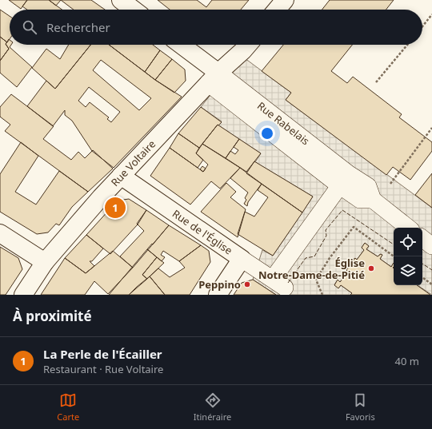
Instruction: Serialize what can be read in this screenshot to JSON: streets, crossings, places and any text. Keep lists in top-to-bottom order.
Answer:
{
  "streets": {
    "street": ["Rue Rabelais", "Rue Voltaire", "Rue de l'Église"]
  },
  "crossings": [
    ["Rue Rabelais", "Rue Voltaire"],
    ["Rue Rabelais", "Rue de l'Église"],
    ["Rue Voltaire", "Rue de l'Église"]
  ],
  "places": ["Église Notre-Dame-de-Pitié", "Peppino"],
  "page": {
    "search": "Rechercher",
    "pins": "1",
    "heading": "À proximité",
    "list": [
      {
        "mark": "1",
        "name": "La Perle de l'Écailler",
        "note": "Restaurant · Rue Voltaire",
        "value": "40 m"
      }
    ],
    "nav": ["Carte", "Itinéraire", "Favoris"]
  }
}
